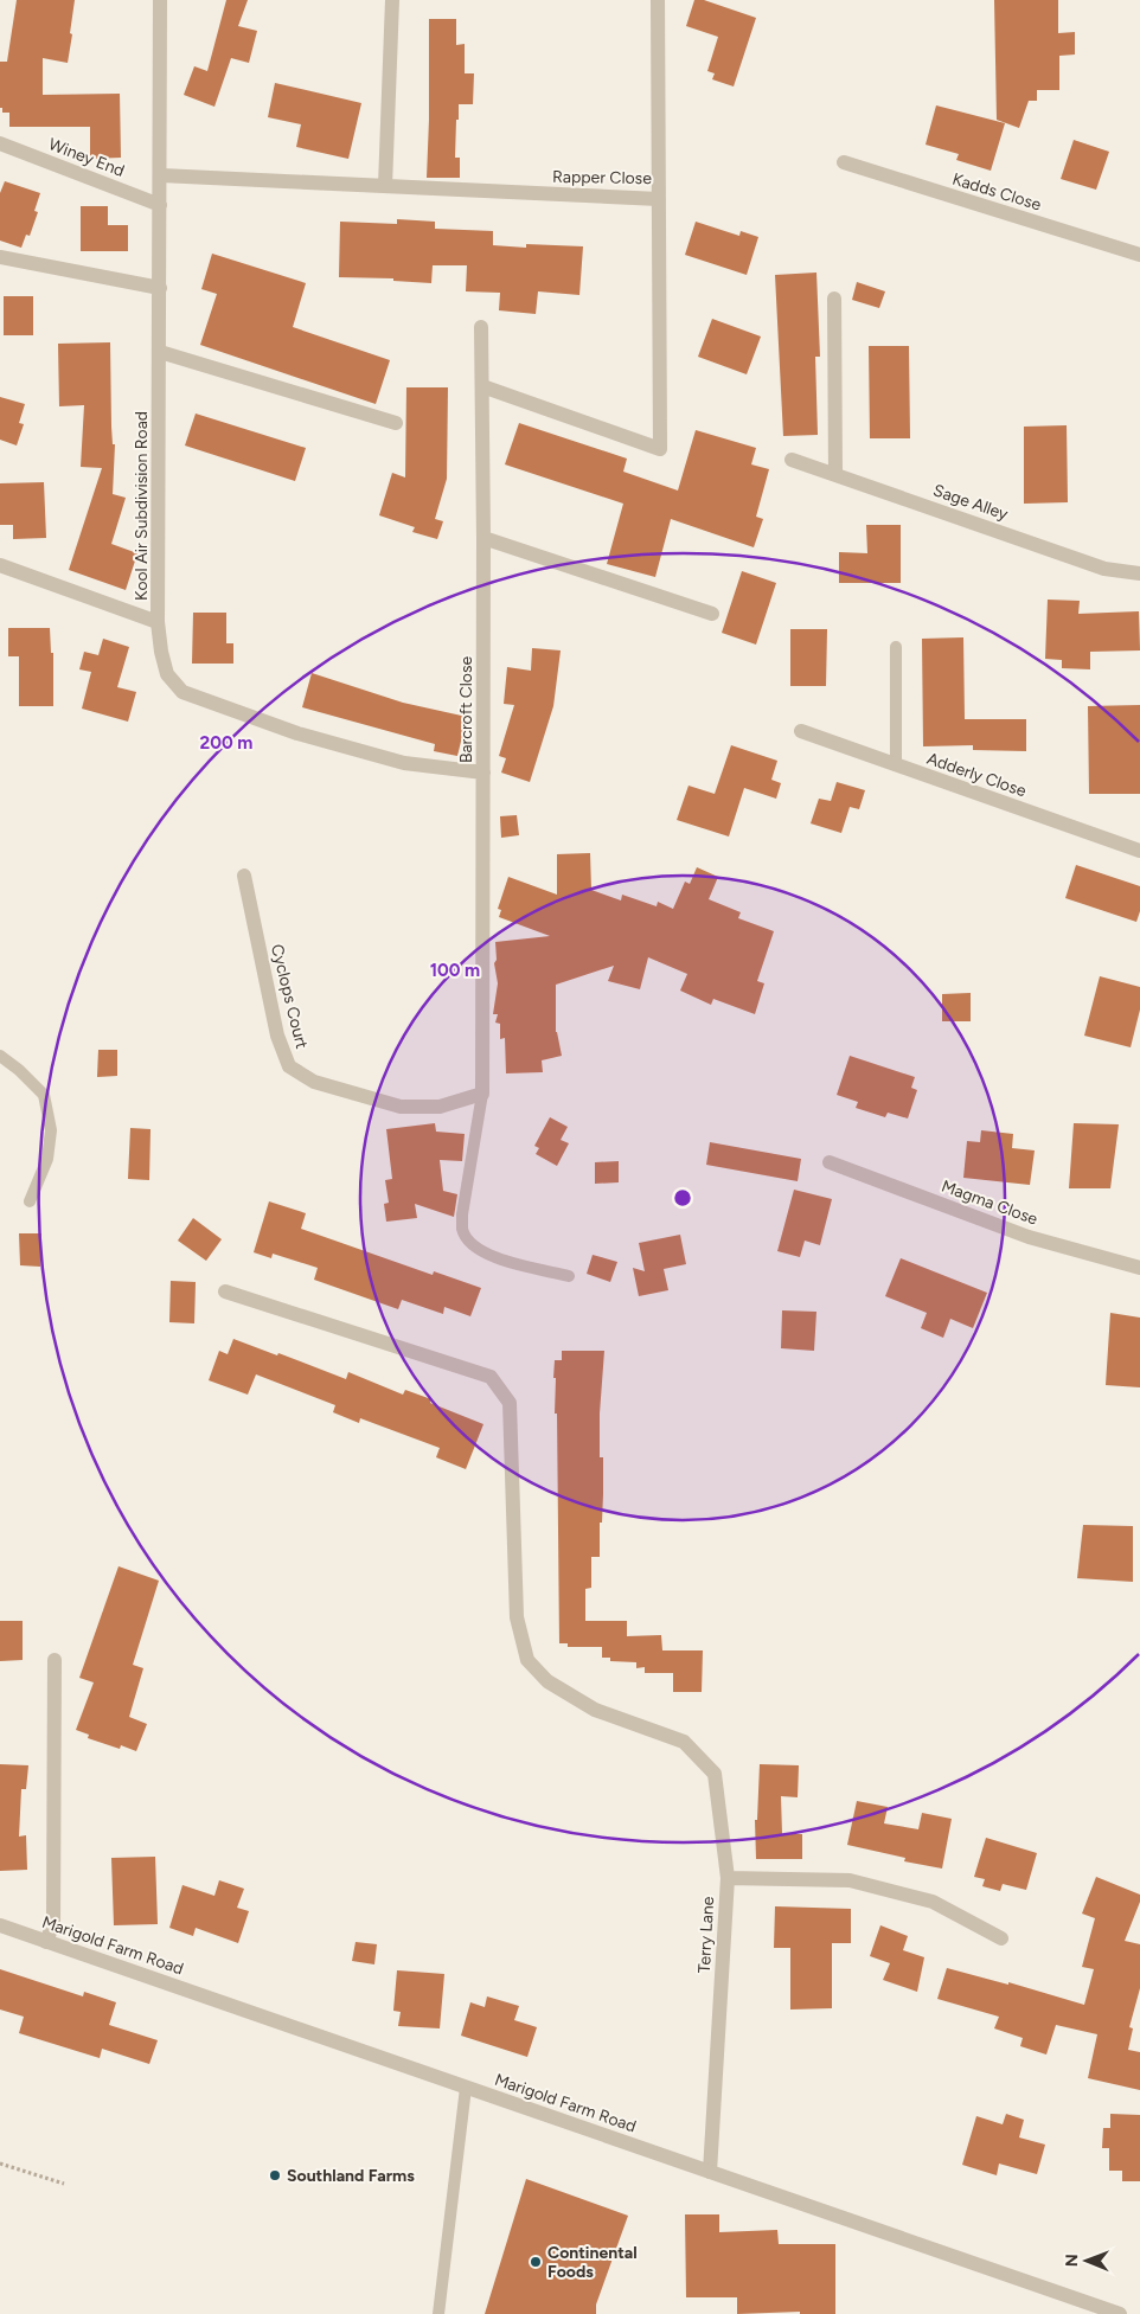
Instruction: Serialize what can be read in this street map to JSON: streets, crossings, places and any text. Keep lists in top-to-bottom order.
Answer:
{
  "streets": {
    "street": [
      "Winey End",
      "Rapper Close",
      "Kadds Close",
      "Sage Alley",
      "Kool Air Subdivision Road",
      "Barcroft Close",
      "Adderly Close",
      "Cyclops Court",
      "Magma Close",
      "Terry Lane",
      "Marigold Farm Road"
    ]
  },
  "crossings": [
    ["Winey End", "Kool Air Subdivision Road"],
    ["Rapper Close", "Kool Air Subdivision Road"],
    ["Kool Air Subdivision Road", "Barcroft Close"],
    ["Barcroft Close", "Cyclops Court"],
    ["Terry Lane", "Marigold Farm Road"]
  ],
  "places": ["Southland Farms", "Continental Foods"],
  "north": "left",
  "rings": ["200 m", "100 m"]
}
